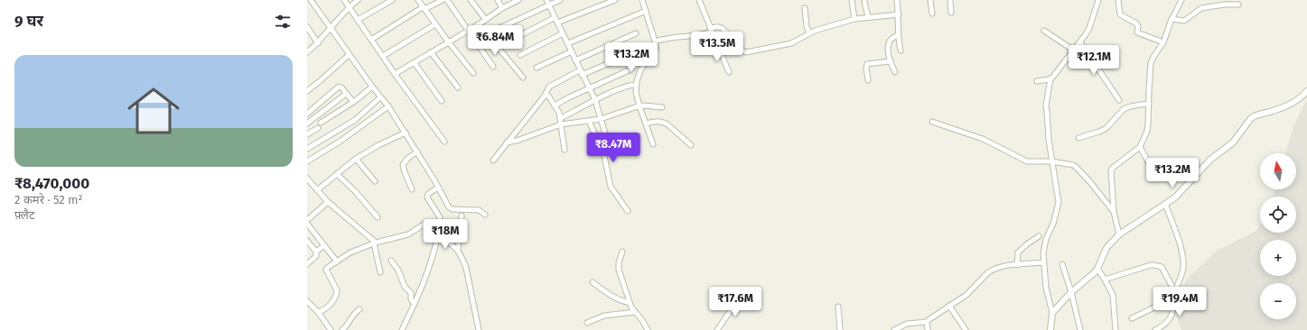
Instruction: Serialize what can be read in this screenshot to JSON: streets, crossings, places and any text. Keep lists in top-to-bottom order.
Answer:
{
  "north": "top",
  "page": {
    "heading": "9 घर",
    "price": [
      "₹6.84M",
      "₹13.5M",
      "₹13.2M",
      "₹12.1M",
      "₹8.47M",
      "₹13.2M",
      "₹18M",
      "₹17.6M",
      "₹19.4M"
    ],
    "list": [
      {
        "name": "₹8,470,000",
        "note": "2 कमरे · 52 m² · फ़्लैट"
      }
    ],
    "map_buttons": ["+", "−"]
  }
}
